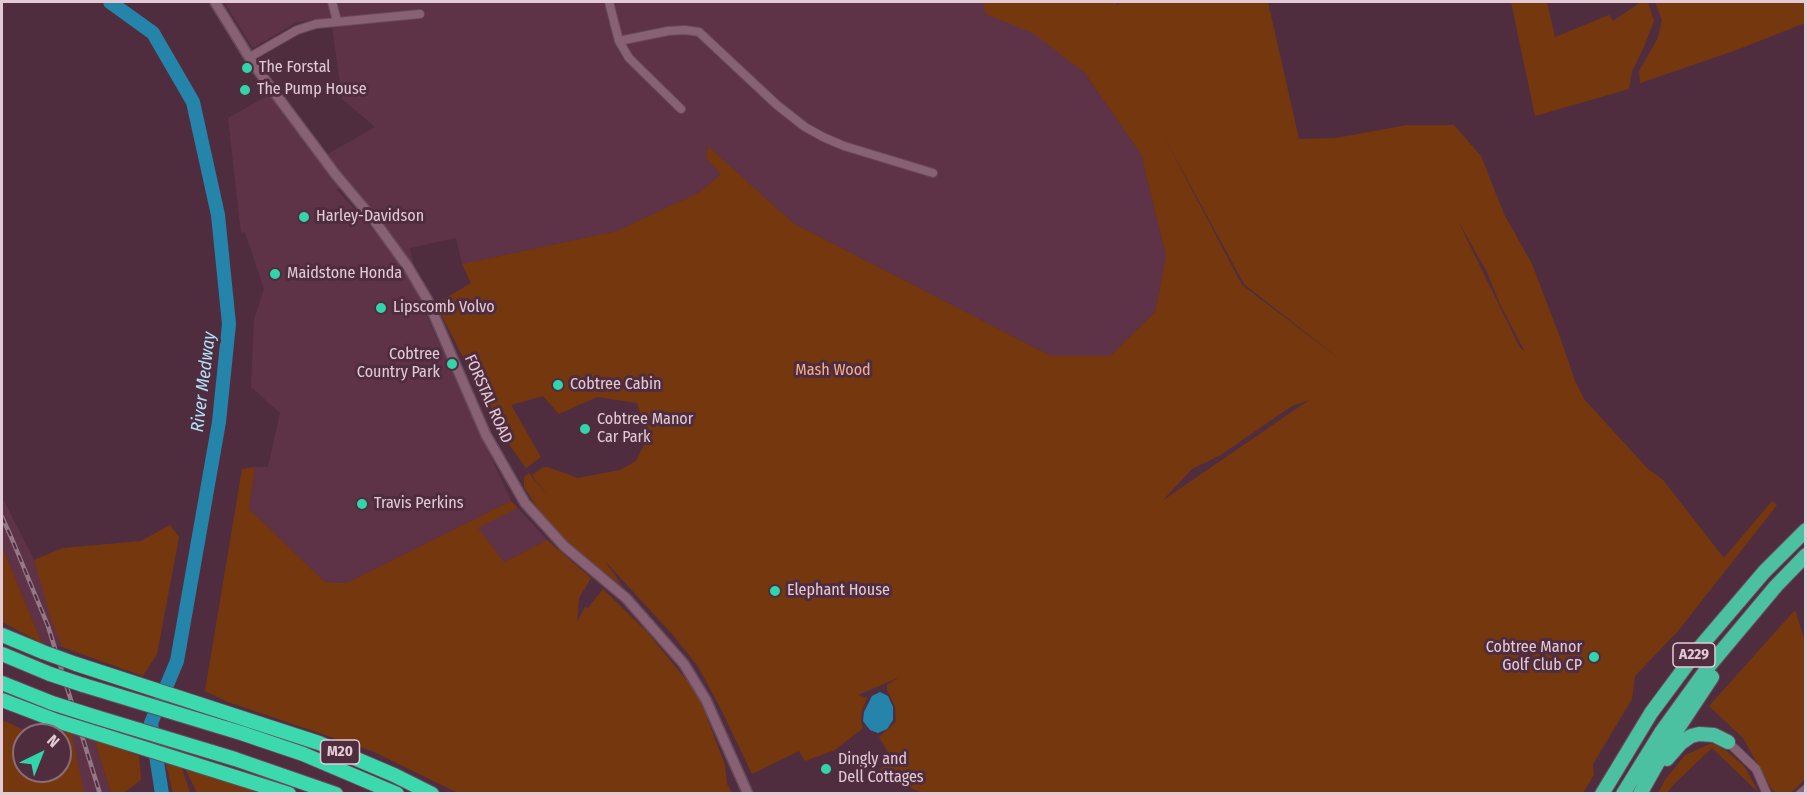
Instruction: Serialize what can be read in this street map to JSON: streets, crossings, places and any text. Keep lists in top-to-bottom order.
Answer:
{
  "streets": {
    "highway": ["A229", "M20"],
    "street": ["FORSTAL ROAD"]
  },
  "water": ["River Medway"],
  "parks": ["Mash Wood"],
  "places": [
    "The Forstal",
    "The Pump House",
    "Harley-Davidson",
    "Maidstone Honda",
    "Lipscomb Volvo",
    "Cobtree Country Park",
    "Cobtree Cabin",
    "Cobtree Manor Car Park",
    "Travis Perkins",
    "Elephant House",
    "Cobtree Manor Golf Club CP",
    "Dingly and Dell Cottages"
  ],
  "north": "top right"
}
